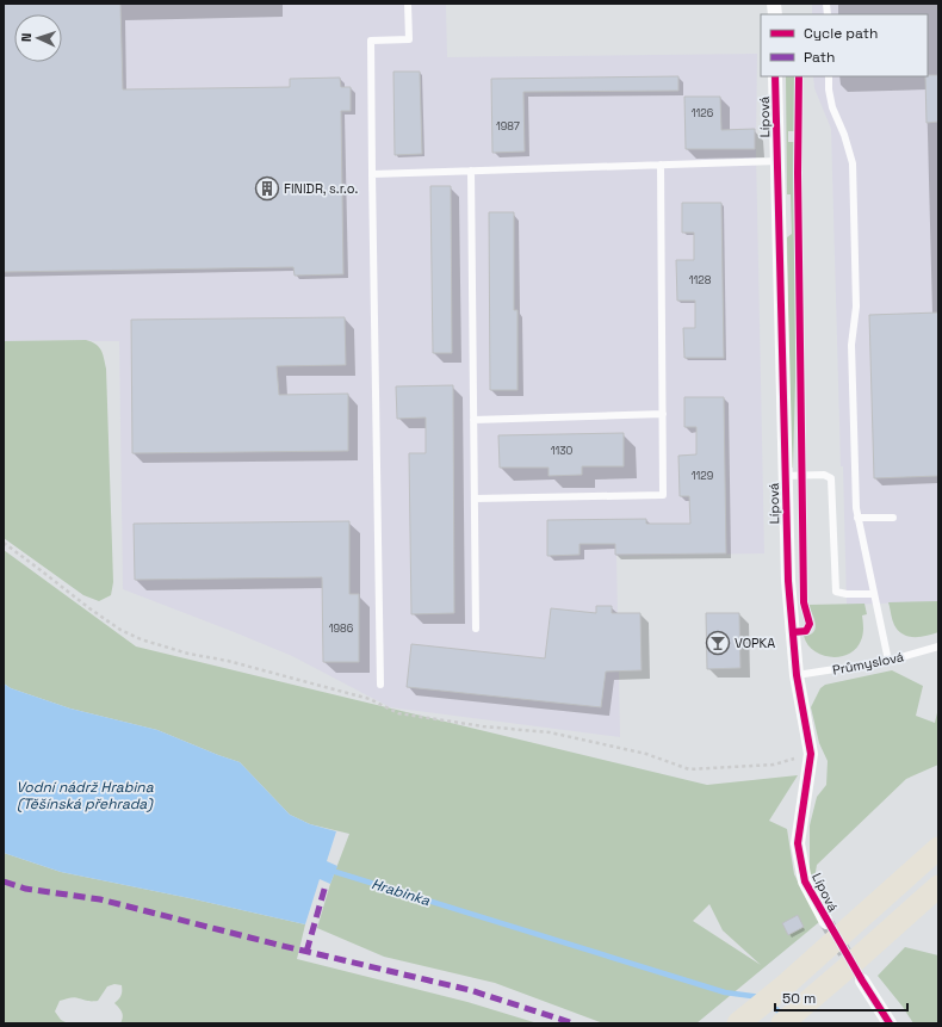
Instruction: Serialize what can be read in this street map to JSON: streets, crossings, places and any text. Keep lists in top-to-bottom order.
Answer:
{
  "streets": {
    "street": ["Lípová"],
    "lane": ["Průmyslová"]
  },
  "crossings": [
    ["Lípová", "Průmyslová"]
  ],
  "water": ["Vodní nádrž Hrabina (Těšínská přehrada)", "Hrabinka"],
  "places": {
    "building": ["FINIDR, s.r.o."],
    "bar": ["VOPKA"]
  },
  "house_numbers": [
    "1126",
    "1987",
    "1128",
    "1130",
    "1129",
    "1986"
  ],
  "legend": ["Cycle path", "Path"],
  "scale_bar": "50 m",
  "north": "left"
}
